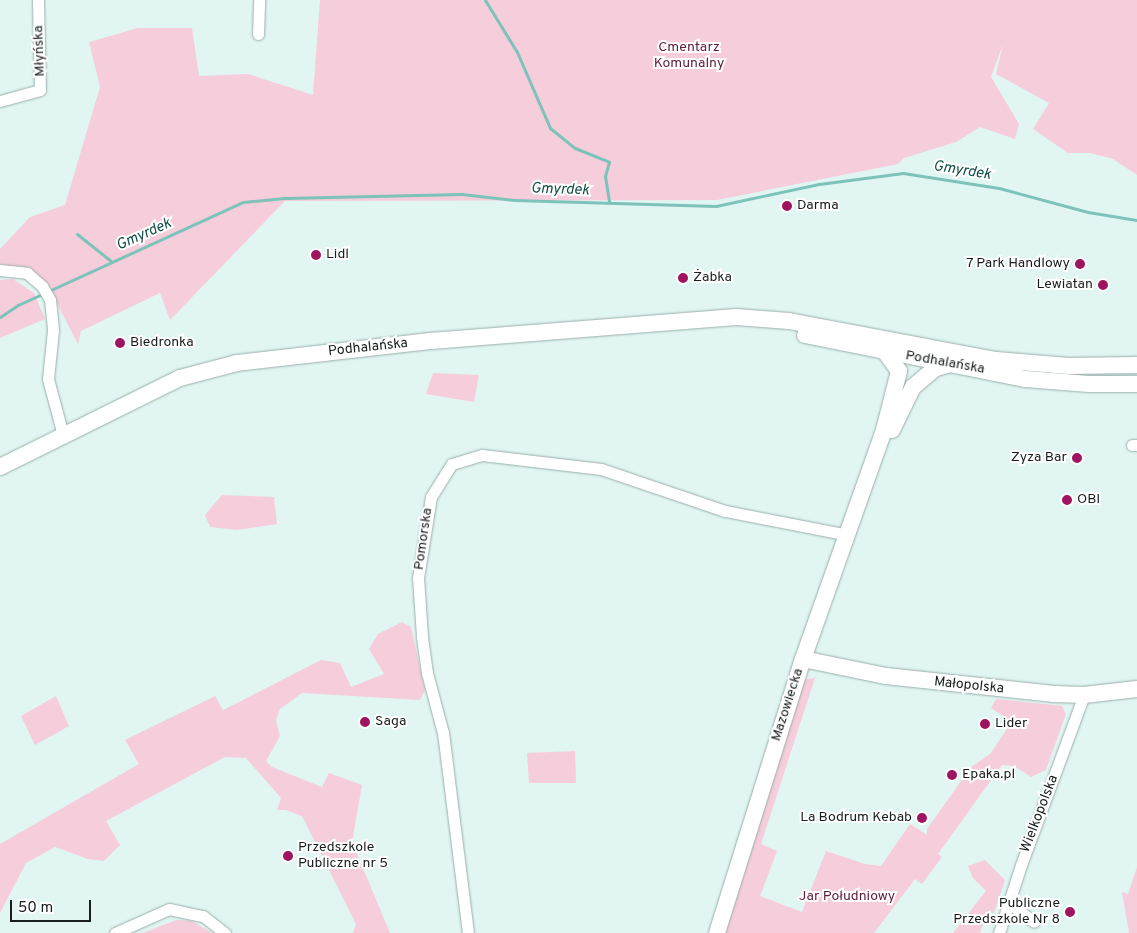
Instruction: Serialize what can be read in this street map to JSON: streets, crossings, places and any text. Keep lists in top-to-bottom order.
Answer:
{
  "streets": {
    "street": [
      "Młyńska",
      "Podhalańska",
      "Pomorska",
      "Małopolska",
      "Mazowiecka",
      "Wielkopolska"
    ]
  },
  "crossings": [
    ["Podhalańska", "Mazowiecka"],
    ["Pomorska", "Mazowiecka"],
    ["Małopolska", "Mazowiecka"],
    ["Małopolska", "Wielkopolska"]
  ],
  "water": ["Gmyrdek"],
  "parks": ["Cmentarz Komunalny", "Jar Południowy"],
  "places": [
    "Darma",
    "Lidl",
    "7 Park Handlowy",
    "Żabka",
    "Lewiatan",
    "Biedronka",
    "Zyza Bar",
    "OBI",
    "Saga",
    "Lider",
    "Epaka.pl",
    "La Bodrum Kebab",
    "Przedszkole Publiczne nr 5",
    "Publiczne Przedszkole Nr 8"
  ],
  "scale_bar": "50 m"
}
